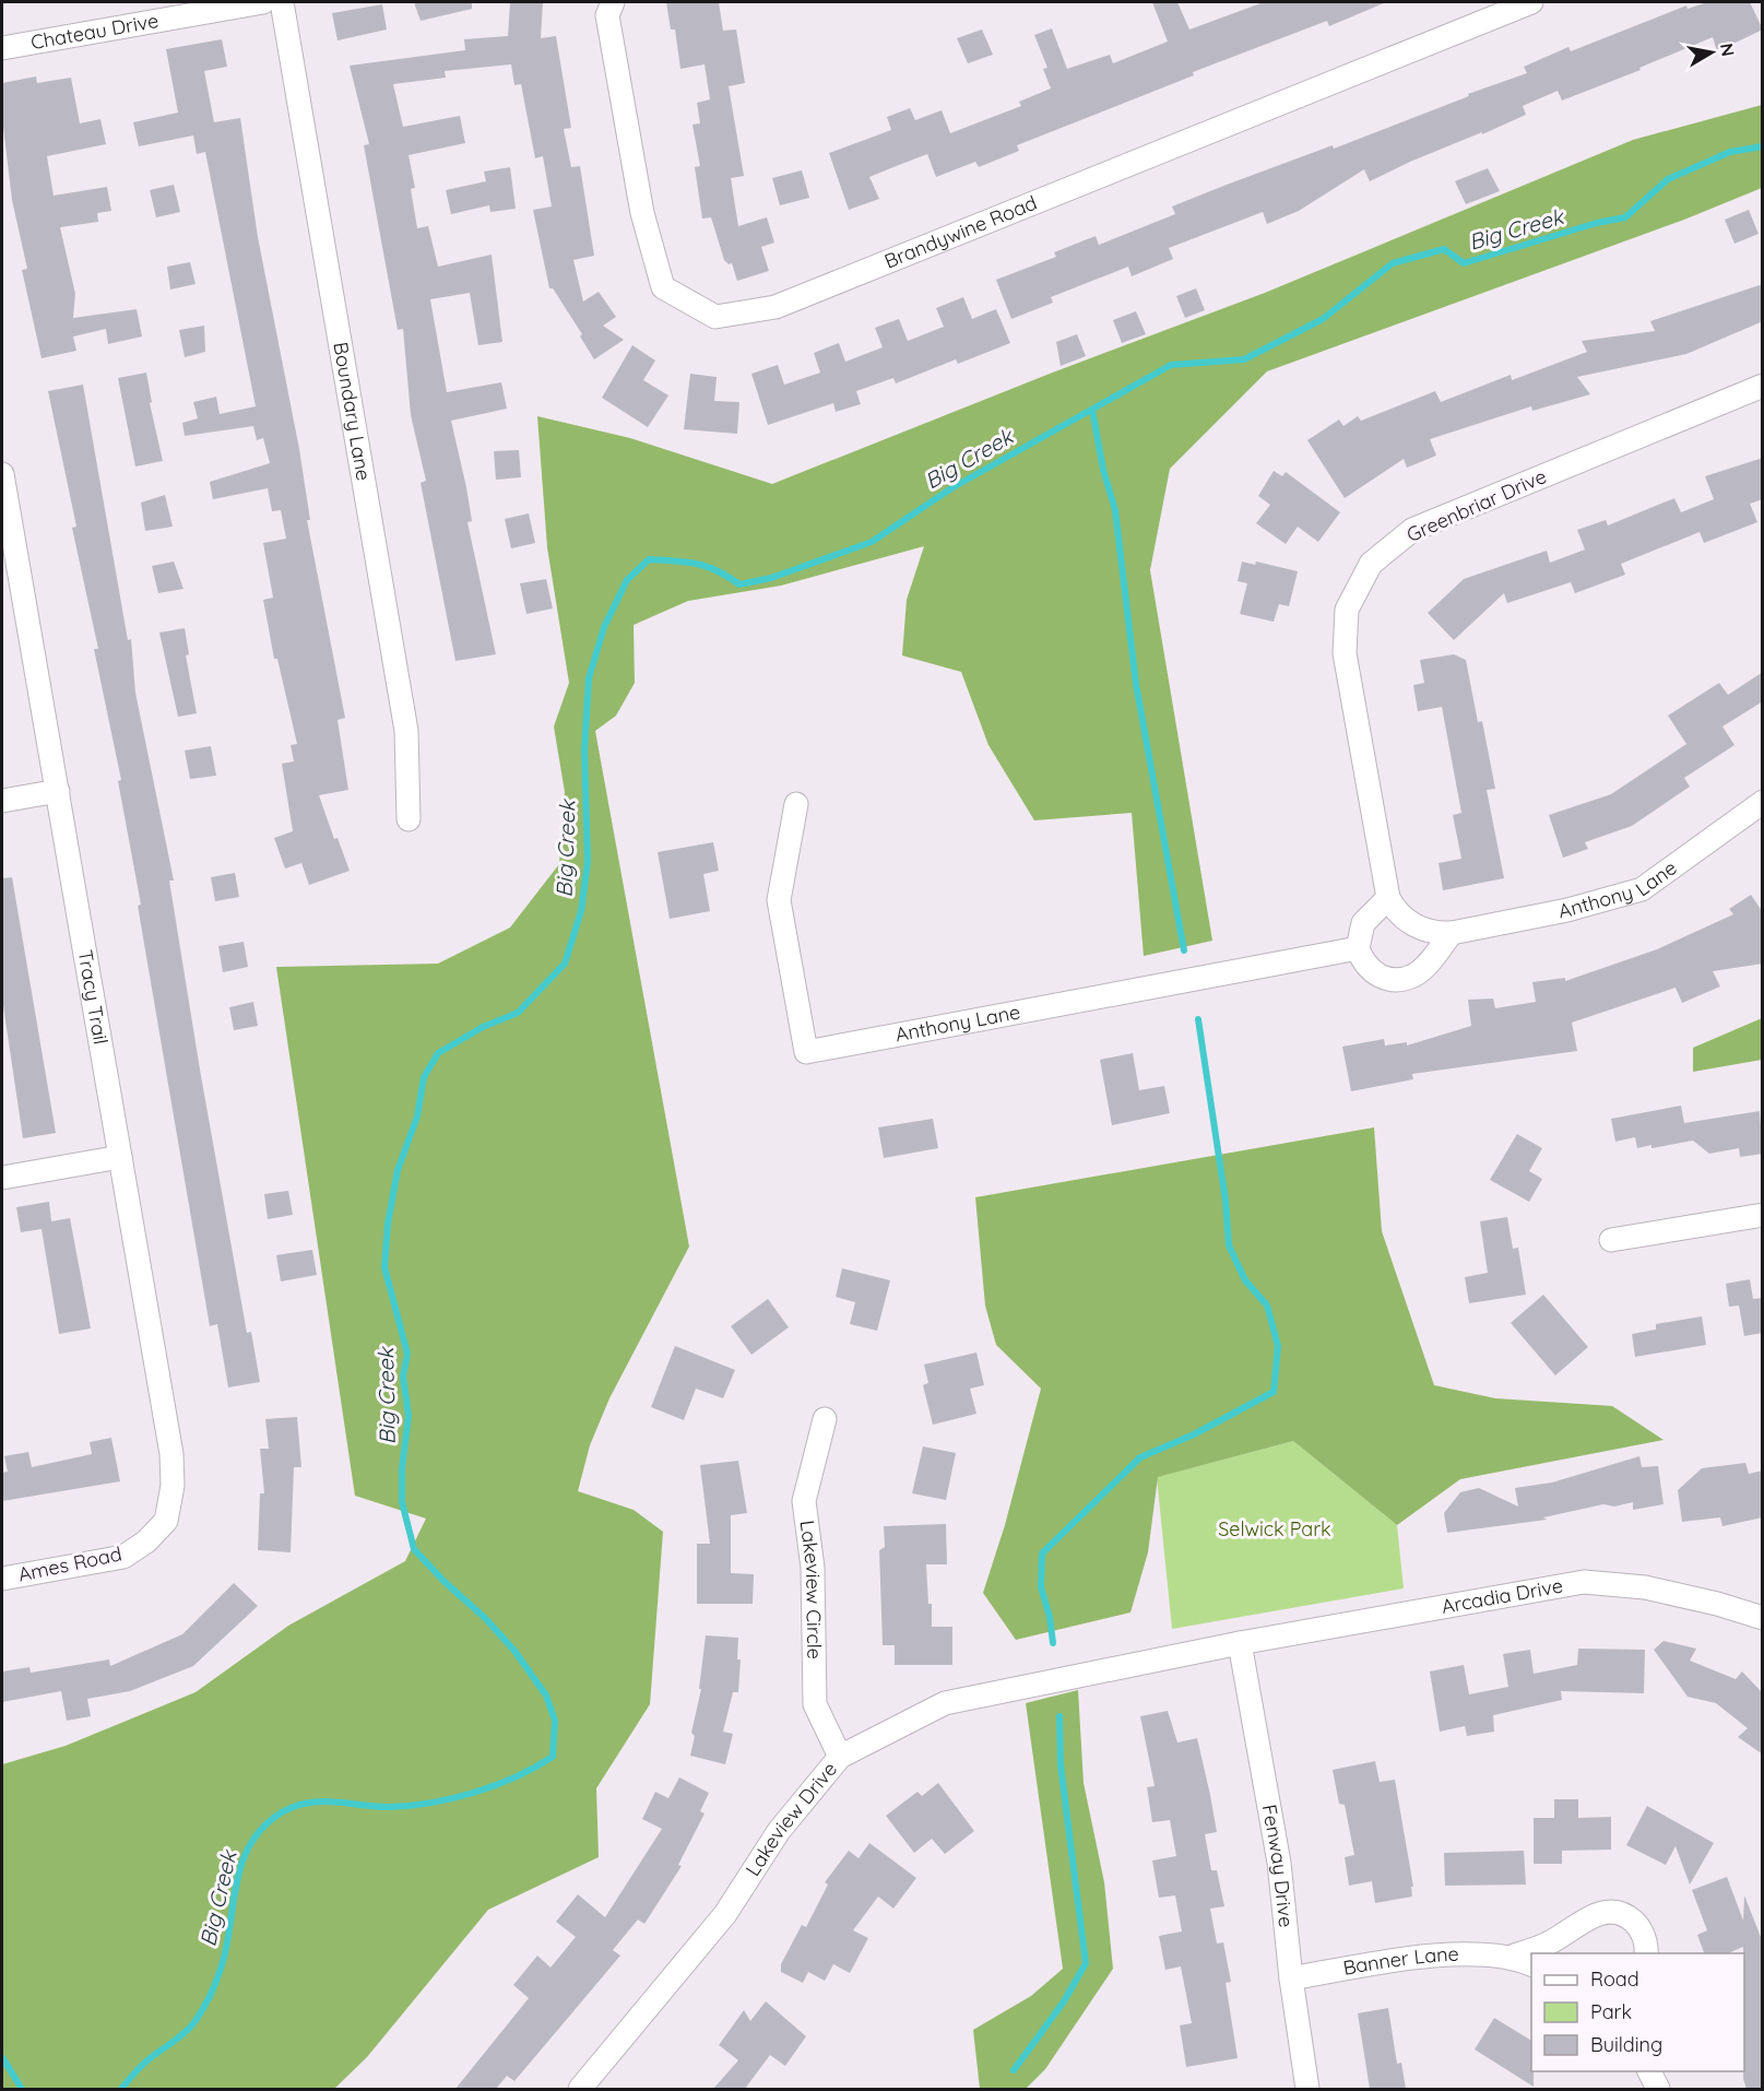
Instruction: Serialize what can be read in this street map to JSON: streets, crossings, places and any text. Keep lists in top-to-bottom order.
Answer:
{
  "streets": {
    "street": [
      "Chateau Drive",
      "Brandywine Road",
      "Boundary Lane",
      "Greenbriar Drive",
      "Anthony Lane",
      "Tracy Trail",
      "Ames Road",
      "Lakeview Circle",
      "Arcadia Drive",
      "Lakeview Drive",
      "Fenway Drive",
      "Banner Lane"
    ]
  },
  "crossings": [
    ["Greenbriar Drive", "Anthony Lane"],
    ["Tracy Trail", "Ames Road"],
    ["Lakeview Circle", "Lakeview Drive"],
    ["Arcadia Drive", "Lakeview Drive"],
    ["Arcadia Drive", "Fenway Drive"],
    ["Lakeview Drive", "Fenway Drive"],
    ["Fenway Drive", "Banner Lane"]
  ],
  "water": ["Big Creek"],
  "parks": ["Selwick Park"],
  "legend": ["Road", "Park", "Building"],
  "north": "right"
}
